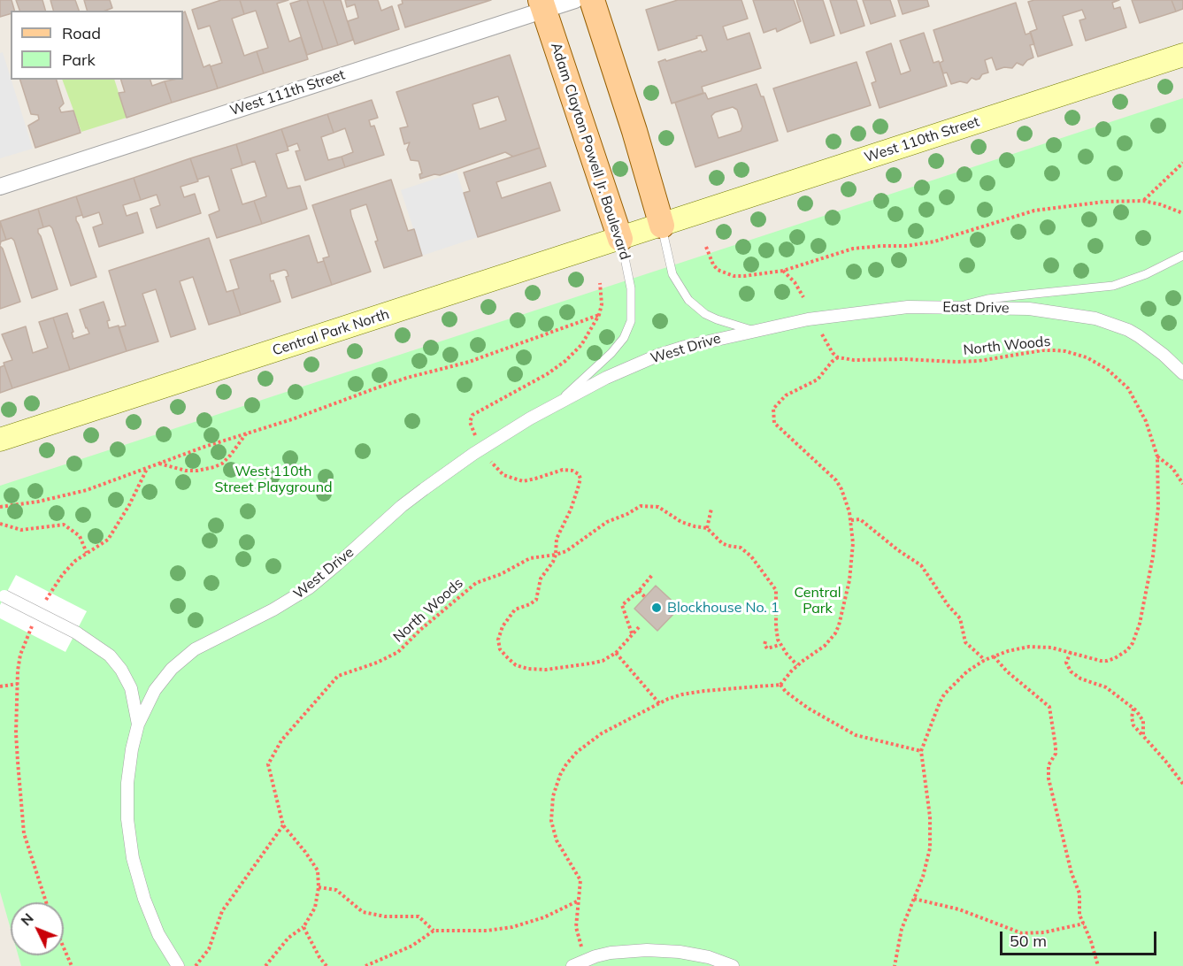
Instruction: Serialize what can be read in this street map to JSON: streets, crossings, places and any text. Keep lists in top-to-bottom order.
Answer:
{
  "streets": {
    "main road": ["West 110th Street", "Adam Clayton Powell Jr. Boulevard", "Central Park North"],
    "street": ["West 111th Street", "East Drive", "West Drive"],
    "path": ["North Woods"]
  },
  "crossings": [
    ["West 111th Street", "Adam Clayton Powell Jr. Boulevard"],
    ["West 110th Street", "Central Park North"],
    ["Adam Clayton Powell Jr. Boulevard", "Central Park North"],
    ["Adam Clayton Powell Jr. Boulevard", "West Drive"],
    ["East Drive", "West Drive"]
  ],
  "parks": ["West 110th Street Playground", "Central Park"],
  "places": ["Blockhouse No. 1"],
  "legend": ["Road", "Park"],
  "scale_bar": "50 m",
  "north": "top left"
}
